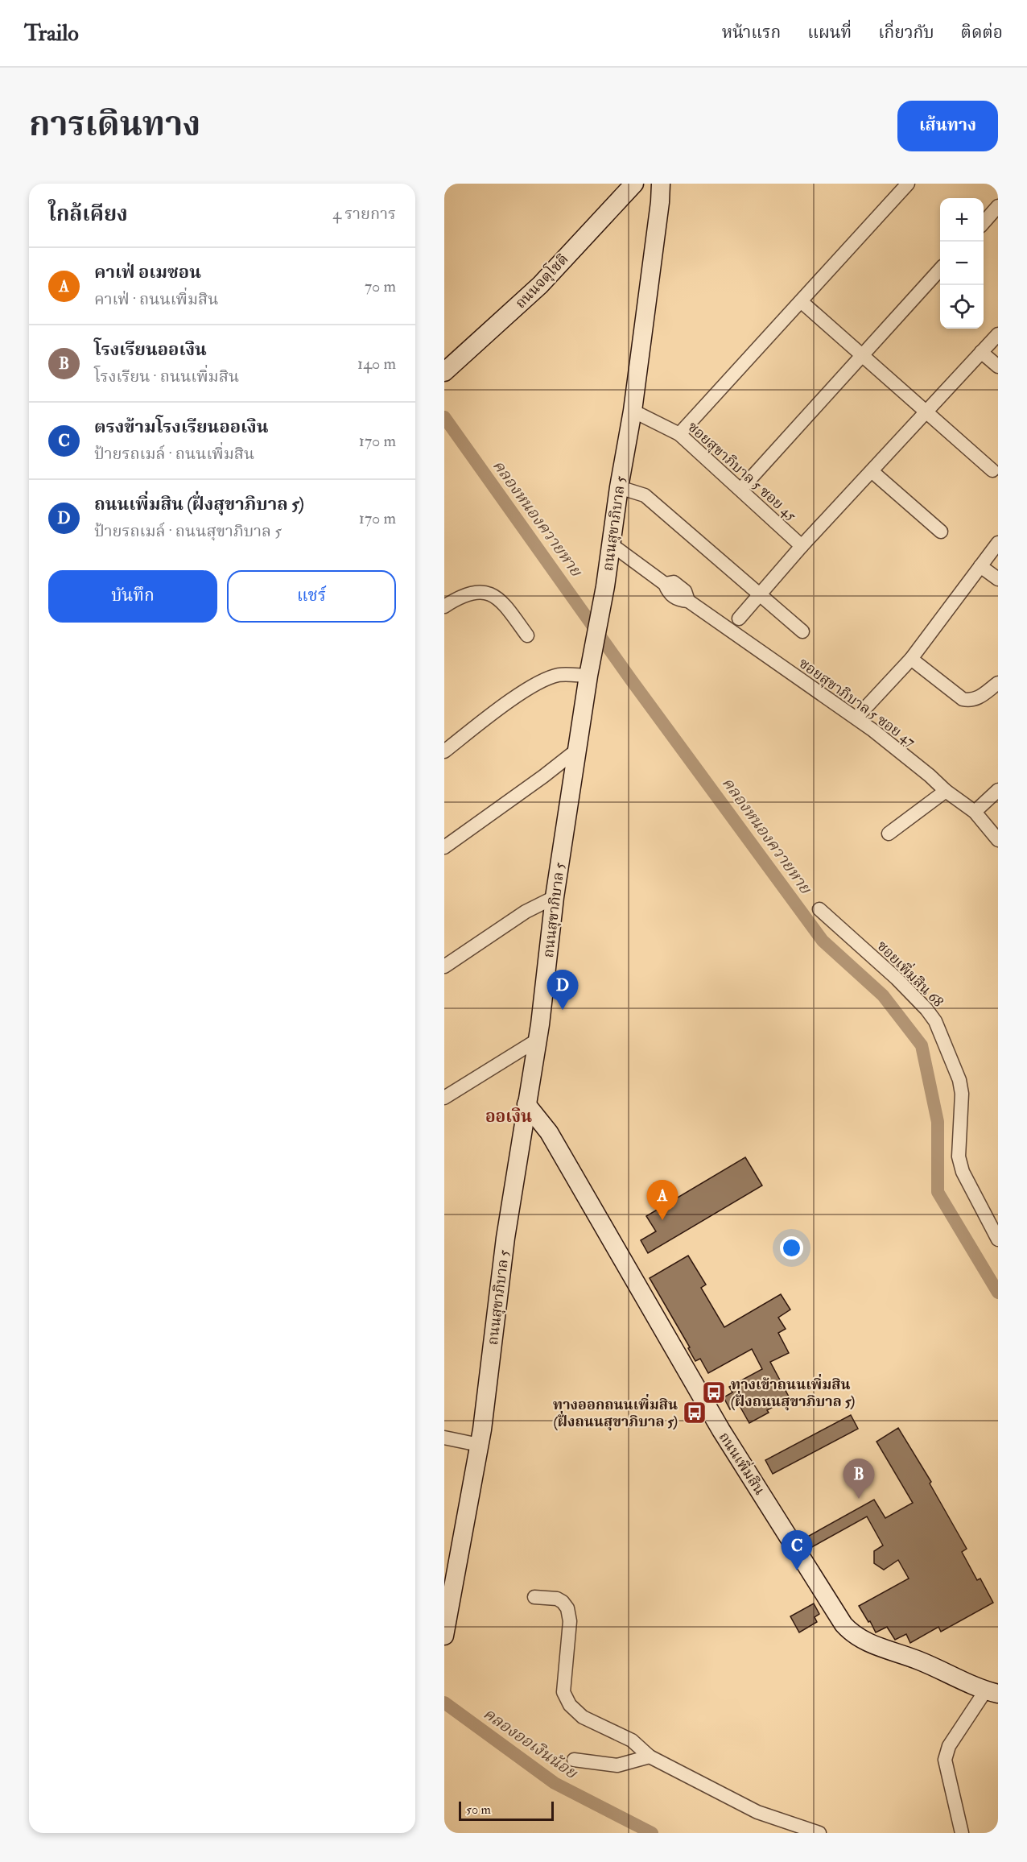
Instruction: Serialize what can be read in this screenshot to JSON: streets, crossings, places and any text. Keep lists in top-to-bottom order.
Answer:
{
  "streets": {
    "main road": ["ถนนจตุโชติ", "ถนนสุขาภิบาล 5", "ถนนเพิ่มสิน"],
    "street": ["ซอยสุขาภิบาล 5 ซอย 45", "ซอยสุขาภิบาล 5 ซอย 47", "ซอยเพิ่มสิน 68"]
  },
  "crossings": [
    ["ซอยสุขาภิบาล 5 ซอย 45", "ถนนสุขาภิบาล 5"],
    ["ถนนสุขาภิบาล 5", "ซอยสุขาภิบาล 5 ซอย 47"],
    ["ถนนสุขาภิบาล 5", "ถนนเพิ่มสิน"]
  ],
  "districts": ["ออเงิน"],
  "water": ["คลองหนองควายหาย", "คลองออเงินน้อย"],
  "places": {
    "bus stop": ["ทางเข้าถนนเพิ่มสิน (ฝั่งถนนสุขาภิบาล 5)", "ทางออกถนนเพิ่มสิน (ฝั่งถนนสุขาภิบาล 5)"]
  },
  "scale_bar": "50 m",
  "page": {
    "header": "Trailo",
    "nav": [
      "หน้าแรก",
      "แผนที่",
      "เกี่ยวกับ",
      "ติดต่อ"
    ],
    "title": "การเดินทาง",
    "buttons": [
      "เส้นทาง",
      ["บันทึก", "แชร์"]
    ],
    "heading": ["ใกล้เคียง", "4 รายการ"],
    "map_buttons": ["+", "−"],
    "list": [
      {
        "mark": "A",
        "name": "คาเฟ่ อเมซอน",
        "note": "คาเฟ่ · ถนนเพิ่มสิน",
        "value": "70 m"
      },
      {
        "mark": "B",
        "name": "โรงเรียนออเงิน",
        "note": "โรงเรียน · ถนนเพิ่มสิน",
        "value": "140 m"
      },
      {
        "mark": "C",
        "name": "ตรงข้ามโรงเรียนออเงิน",
        "note": "ป้ายรถเมล์ · ถนนเพิ่มสิน",
        "value": "170 m"
      },
      {
        "mark": "D",
        "name": "ถนนเพิ่มสิน (ฝั่งสุขาภิบาล 5)",
        "note": "ป้ายรถเมล์ · ถนนสุขาภิบาล 5",
        "value": "170 m"
      }
    ],
    "pins": [
      "D",
      "A",
      "B",
      "C"
    ],
    "scale": "50 m"
  }
}
